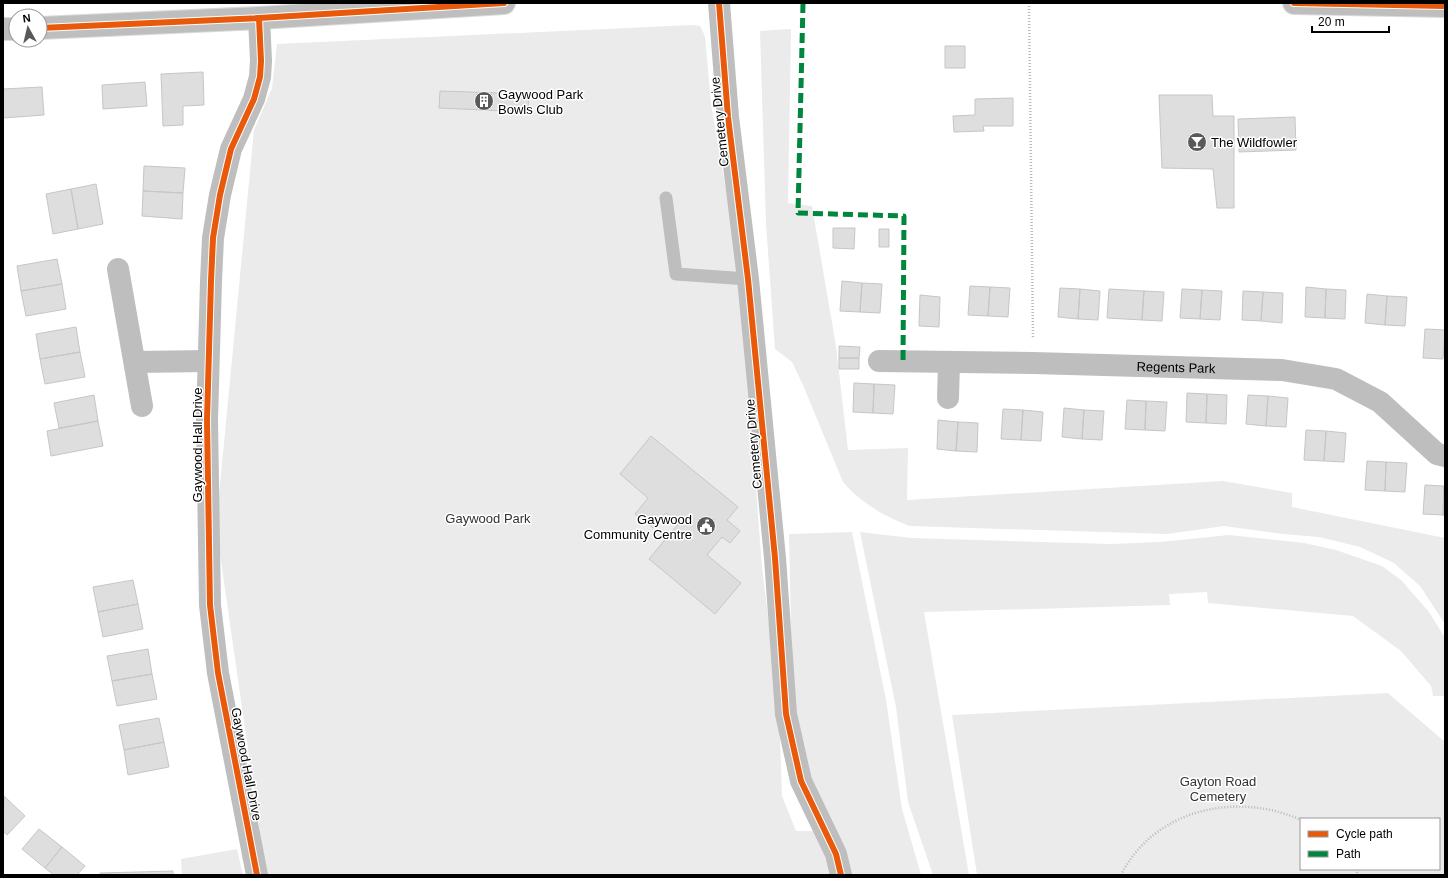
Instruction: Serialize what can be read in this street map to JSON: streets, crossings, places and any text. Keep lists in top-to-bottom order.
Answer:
{
  "streets": {
    "street": ["Cemetery Drive", "Regents Park", "Gaywood Hall Drive"]
  },
  "parks": ["Gaywood Park", "Gayton Road Cemetery"],
  "places": {
    "building": ["Gaywood Park Bowls Club"],
    "bar": ["The Wildfowler"],
    "public building": ["Gaywood Community Centre"]
  },
  "legend": ["Cycle path", "Path"],
  "scale_bar": "20 m",
  "north": "top"
}
